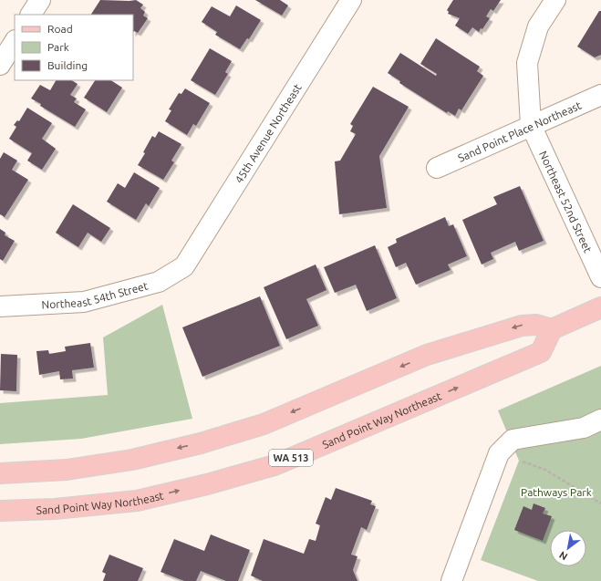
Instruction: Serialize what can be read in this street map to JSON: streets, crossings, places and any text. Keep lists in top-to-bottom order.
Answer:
{
  "streets": {
    "main road": ["Sand Point Way Northeast", "WA 513"],
    "street": [
      "Sand Point Place Northeast",
      "45th Avenue Northeast",
      "Northeast 52nd Street",
      "Northeast 54th Street"
    ]
  },
  "crossings": [
    ["Sand Point Place Northeast", "Northeast 52nd Street"],
    ["45th Avenue Northeast", "Northeast 54th Street"]
  ],
  "parks": ["Pathways Park"],
  "legend": ["Road", "Park", "Building"],
  "north": "bottom left"
}
